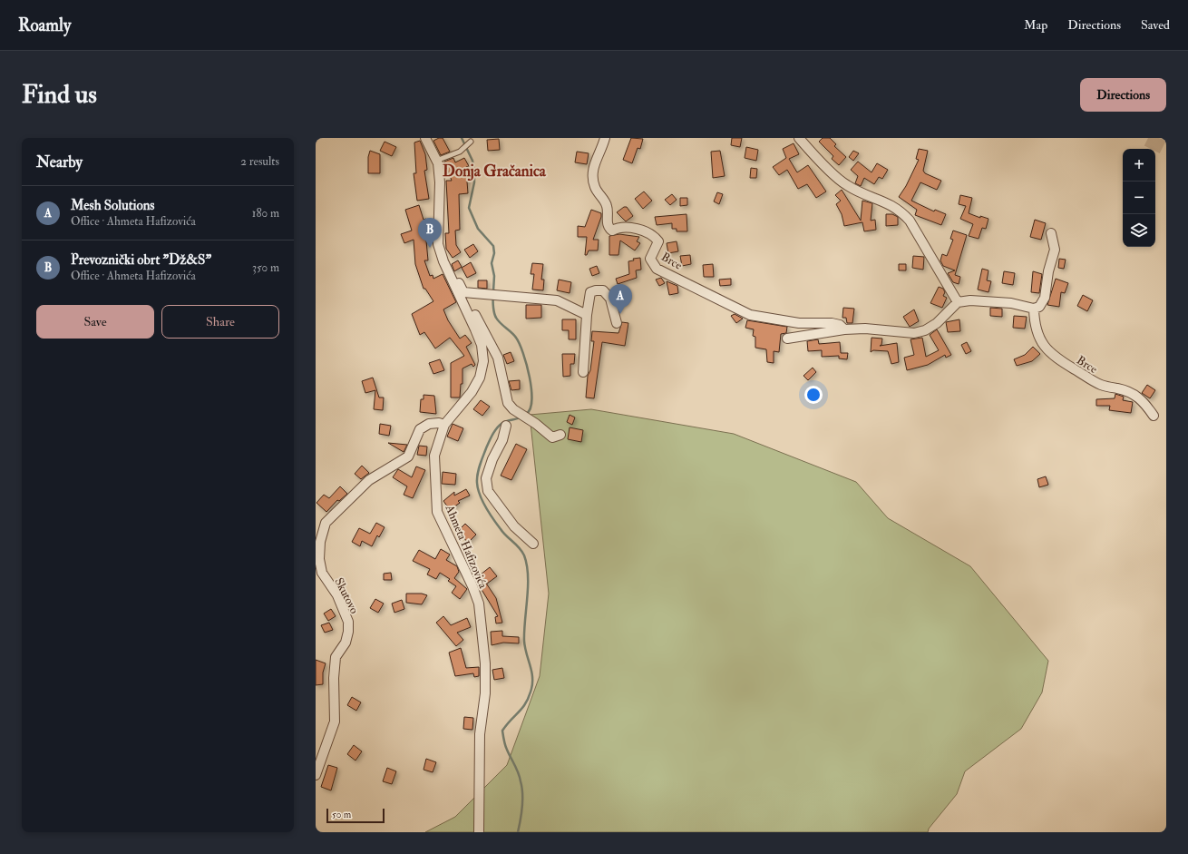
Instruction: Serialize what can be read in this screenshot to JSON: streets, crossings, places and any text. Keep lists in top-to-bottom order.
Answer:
{
  "streets": {
    "street": ["Brce", "Ahmeta Hafizovića", "Skutovo"]
  },
  "crossings": [
    ["Ahmeta Hafizovića", "Skutovo"]
  ],
  "districts": ["Donja Gračanica"],
  "scale_bar": "50 m",
  "page": {
    "header": "Roamly",
    "nav": ["Map", "Directions", "Saved"],
    "buttons": [
      "Directions",
      ["Save", "Share"]
    ],
    "title": "Find us",
    "heading": ["Nearby", "2 results"],
    "map_buttons": ["+", "−"],
    "list": [
      {
        "mark": "A",
        "name": "Mesh Solutions",
        "note": "Office · Ahmeta Hafizovića",
        "value": "180 m"
      },
      {
        "mark": "B",
        "name": "Prevoznički obrt \"Dž&S\"",
        "note": "Office · Ahmeta Hafizovića",
        "value": "350 m"
      }
    ],
    "pins": ["B", "A"],
    "scale": "50 m"
  }
}
